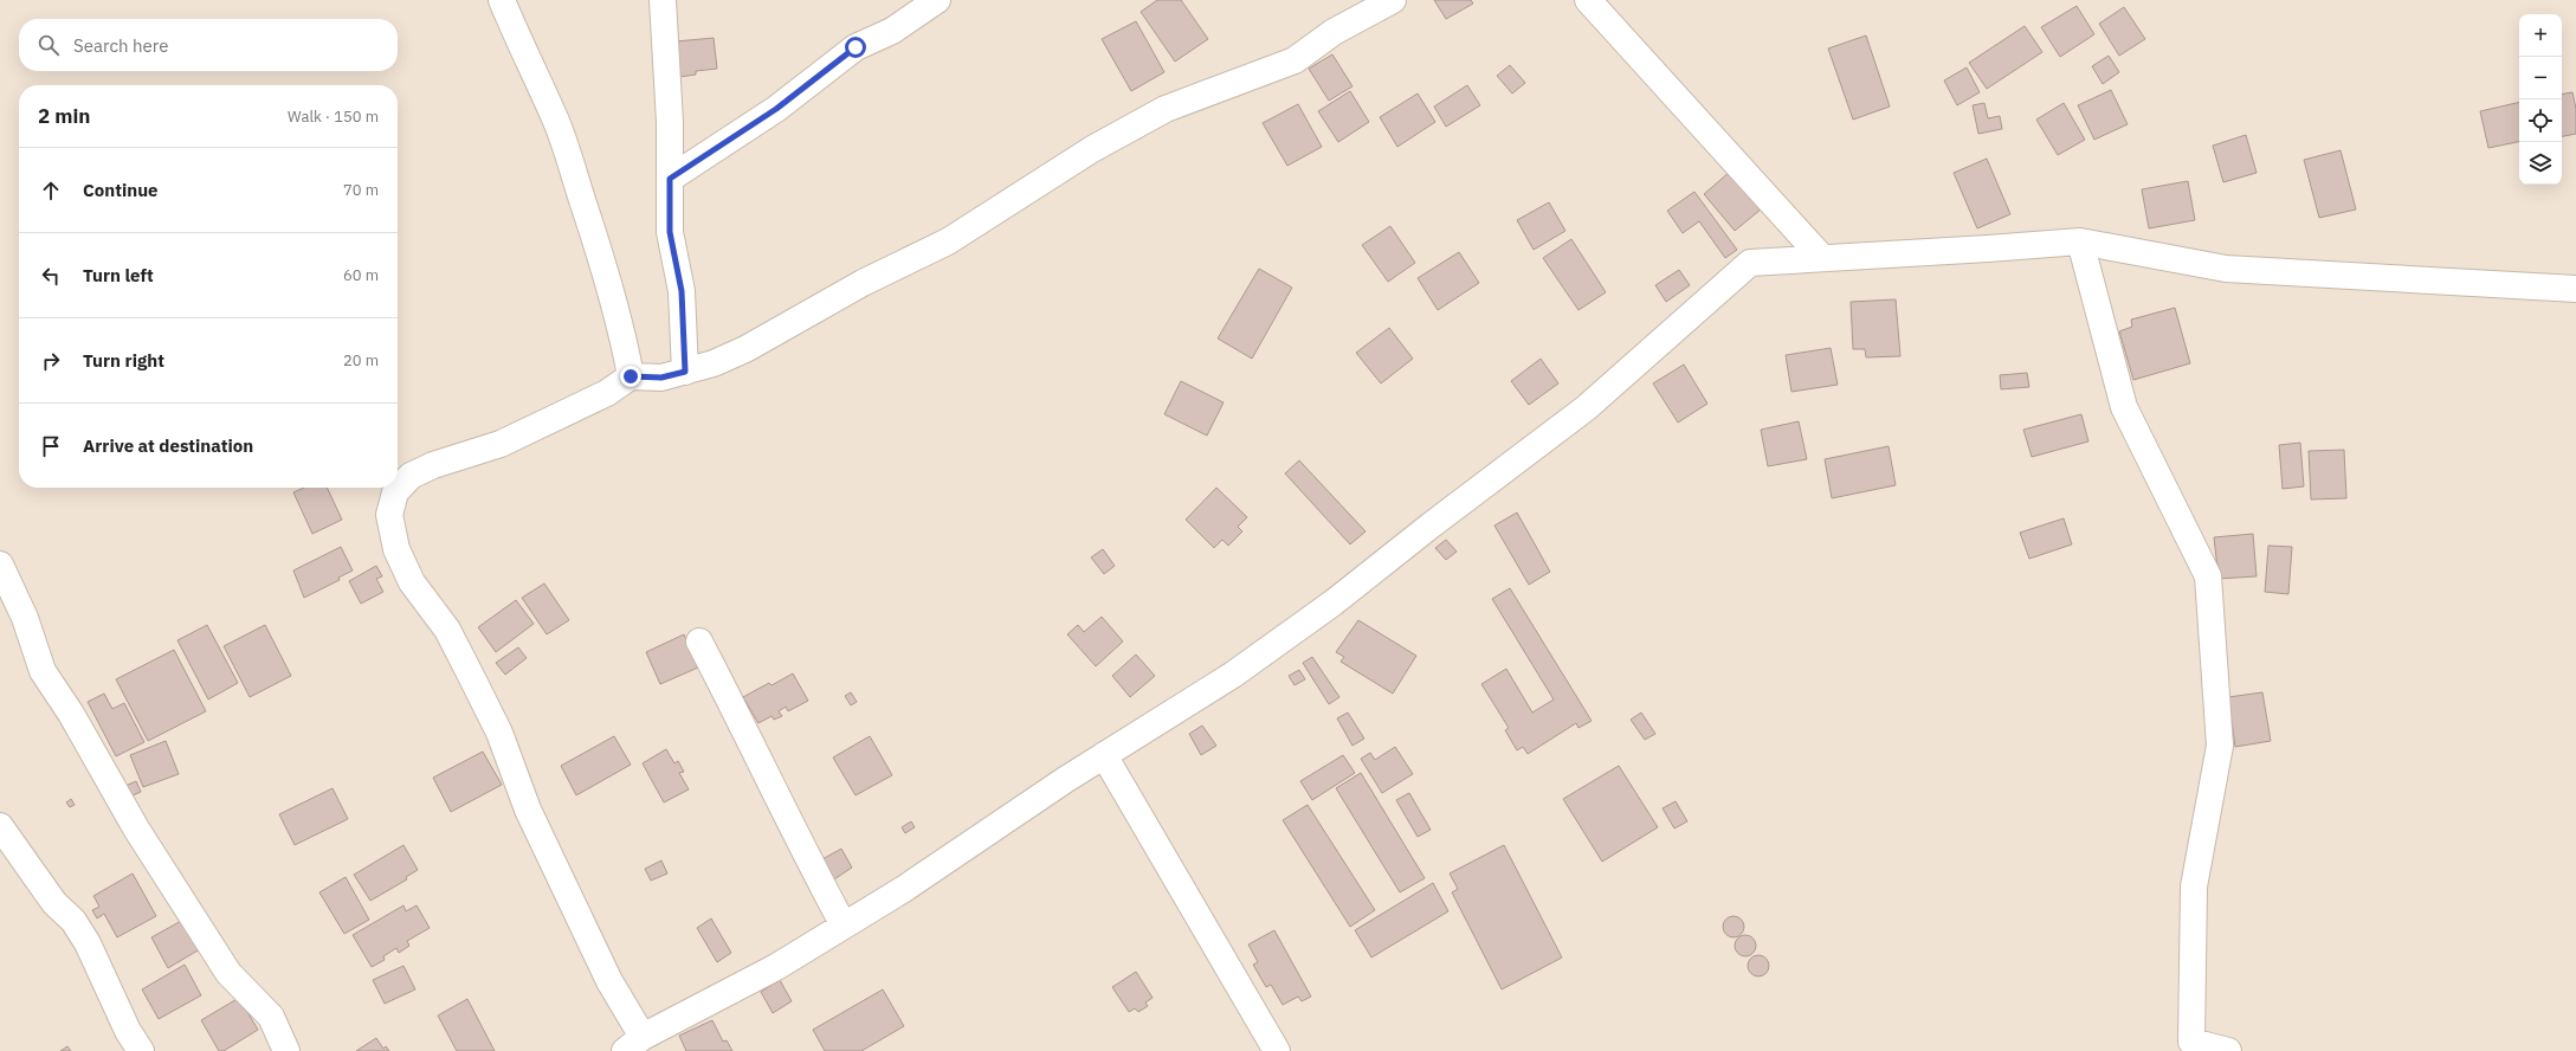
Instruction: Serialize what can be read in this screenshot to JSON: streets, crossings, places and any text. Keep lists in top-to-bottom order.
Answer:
{
  "page": {
    "map_buttons": ["+", "−"],
    "search": "Search here",
    "heading": ["2 min", "Walk · 150 m"],
    "list": [
      ["Continue", "70 m"],
      ["Turn left", "60 m"],
      ["Turn right", "20 m"],
      "Arrive at destination"
    ]
  }
}
